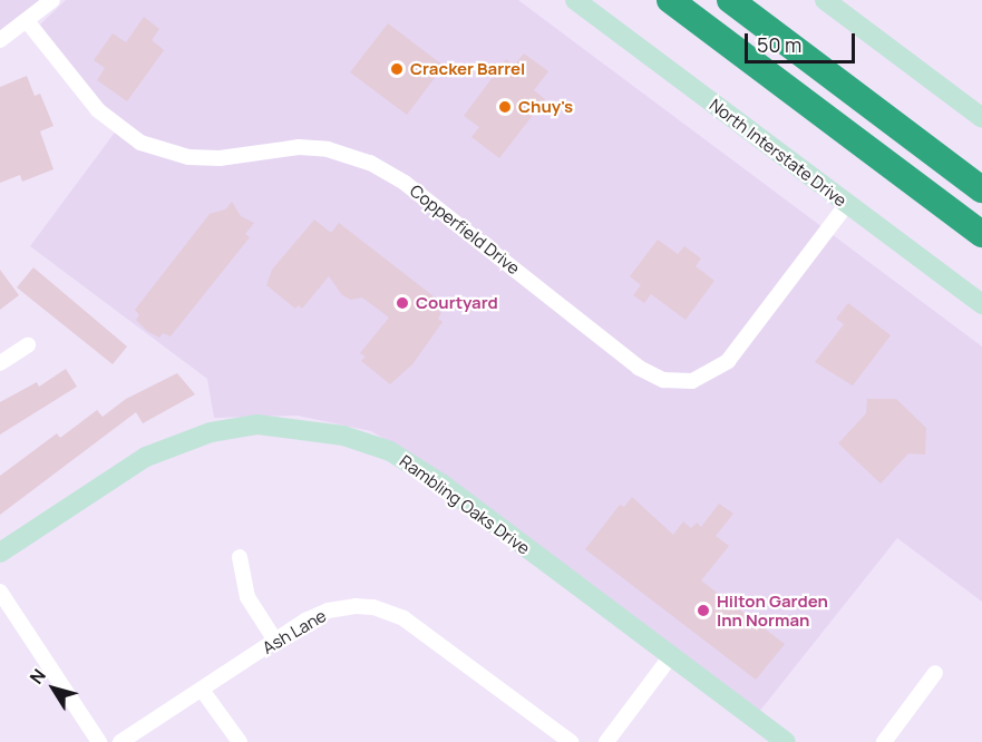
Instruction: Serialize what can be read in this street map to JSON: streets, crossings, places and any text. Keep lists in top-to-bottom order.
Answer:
{
  "streets": {
    "street": [
      "North Interstate Drive",
      "Copperfield Drive",
      "Rambling Oaks Drive",
      "Ash Lane"
    ]
  },
  "crossings": [
    ["North Interstate Drive", "Copperfield Drive"]
  ],
  "places": [
    "Cracker Barrel",
    "Chuy's",
    "Courtyard",
    "Hilton Garden Inn Norman"
  ],
  "scale_bar": "50 m",
  "north": "top left"
}
